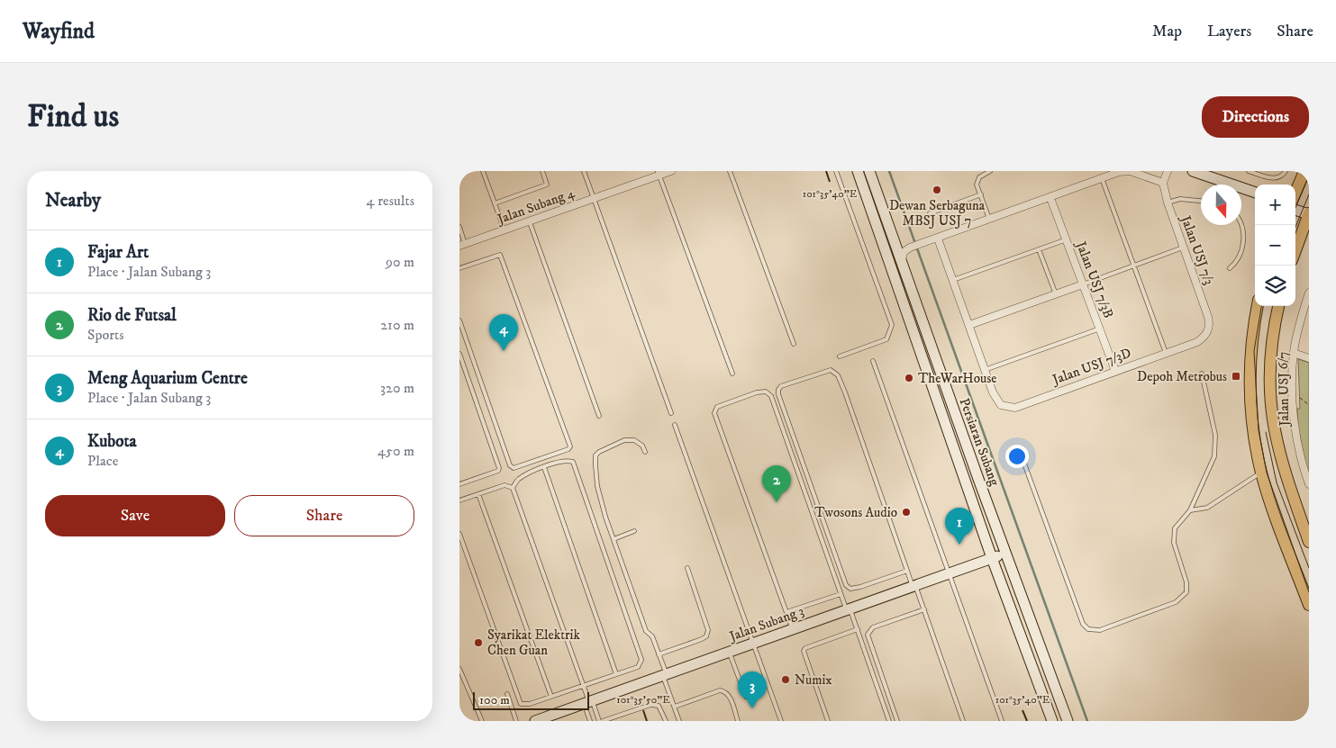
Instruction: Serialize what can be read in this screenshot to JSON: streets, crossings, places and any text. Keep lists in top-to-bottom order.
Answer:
{
  "streets": {
    "street": [
      "Jalan Subang 4",
      "Jalan USJ 7/3",
      "Jalan USJ 7/3B",
      "Jalan USJ 7/3D",
      "Jalan USJ 6/7",
      "Persiaran Subang",
      "Jalan Subang 3"
    ]
  },
  "crossings": [
    ["Jalan USJ 7/3", "Jalan USJ 7/3D"],
    ["Jalan USJ 7/3B", "Jalan USJ 7/3D"],
    ["Persiaran Subang", "Jalan Subang 3"]
  ],
  "places": {
    "other": [
      "Dewan Serbaguna MBSJ USJ 7",
      "TheWarHouse",
      "Twosons Audio",
      "Syarikat Elektrik Chen Guan",
      "Numix"
    ],
    "transit": ["Depoh Metrobus"]
  },
  "scale_bar": "100 m",
  "north": "bottom",
  "page": {
    "header": "Wayfind",
    "nav": ["Map", "Layers", "Share"],
    "buttons": [
      "Directions",
      ["Save", "Share"]
    ],
    "title": "Find us",
    "heading": ["Nearby", "4 results"],
    "map_buttons": ["+", "−"],
    "list": [
      {
        "mark": "1",
        "name": "Fajar Art",
        "note": "Place · Jalan Subang 3",
        "value": "90 m"
      },
      {
        "mark": "2",
        "name": "Rio de Futsal",
        "note": "Sports",
        "value": "210 m"
      },
      {
        "mark": "3",
        "name": "Meng Aquarium Centre",
        "note": "Place · Jalan Subang 3",
        "value": "320 m"
      },
      {
        "mark": "4",
        "name": "Kubota",
        "note": "Place",
        "value": "450 m"
      }
    ],
    "pins": [
      "4",
      "2",
      "1",
      "3"
    ],
    "scale": "100 m"
  },
  "coordinates": ["101°35'40\"E", "101°35'50\"E"]
}
